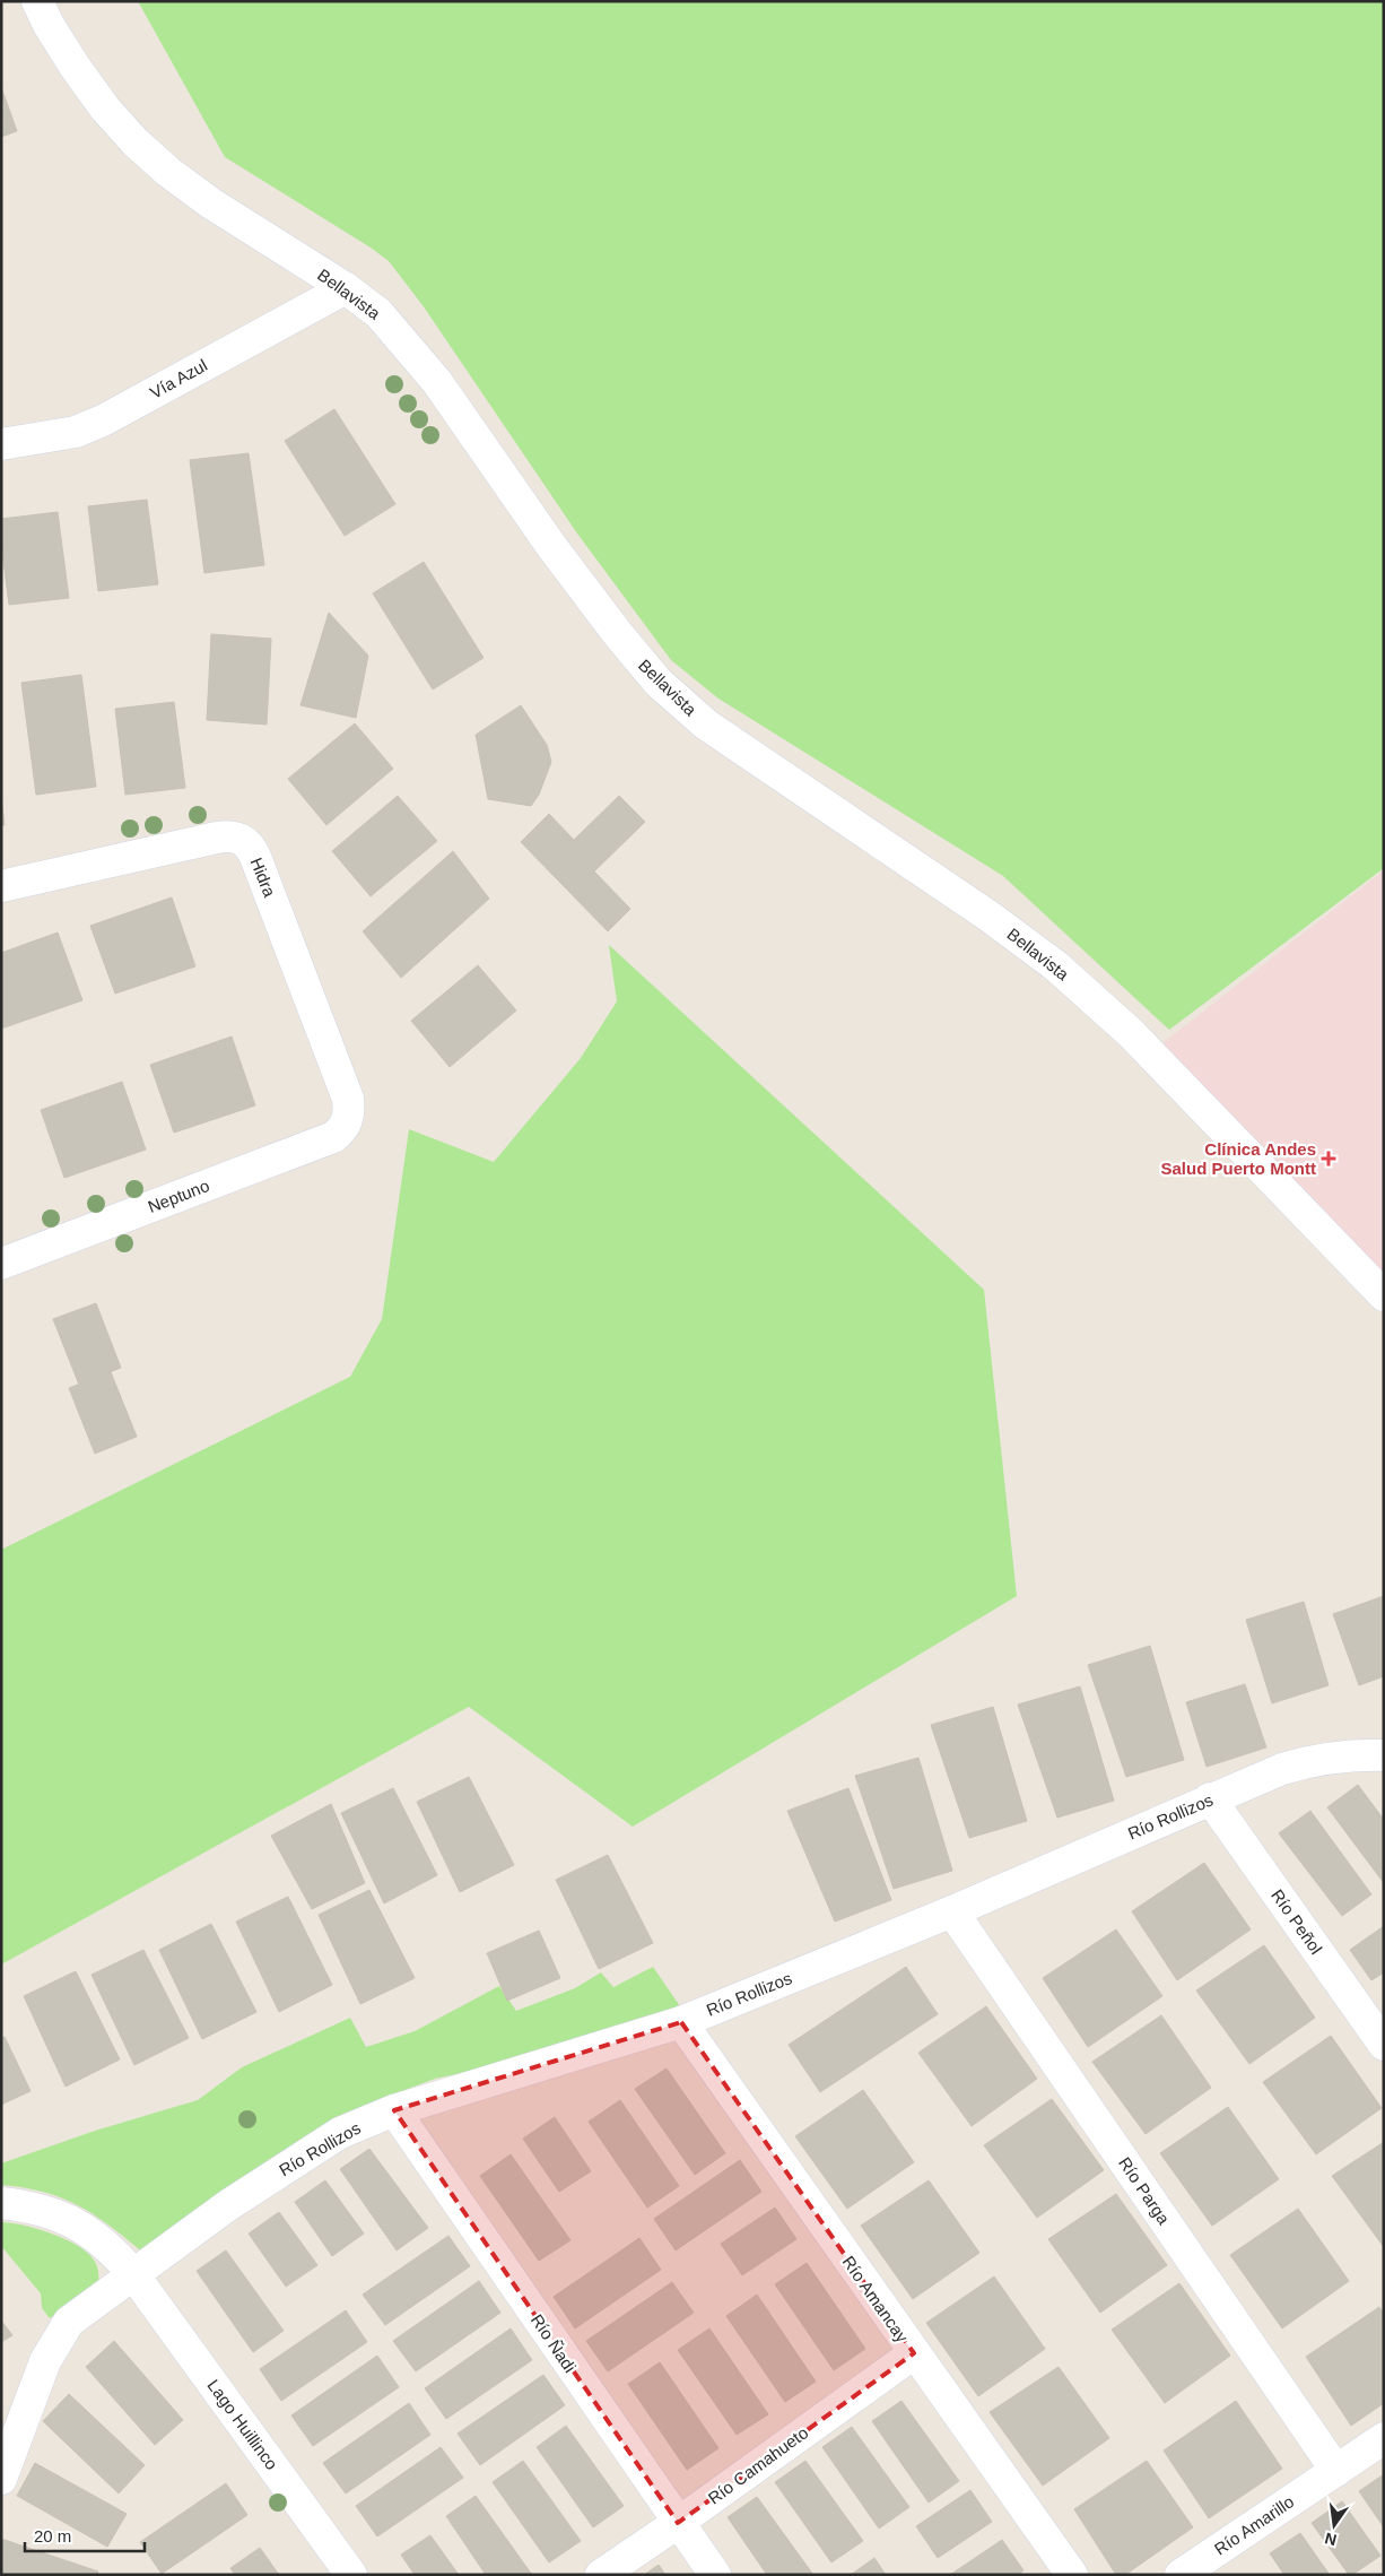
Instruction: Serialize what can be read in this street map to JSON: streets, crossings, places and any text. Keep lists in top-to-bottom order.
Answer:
{
  "streets": {
    "street": [
      "Bellavista",
      "Vía Azul",
      "Hidra",
      "Neptuno",
      "Río Rollizos",
      "Río Peñol",
      "Río Parga",
      "Río Amancay",
      "Río Ñadi",
      "Lago Huillinco",
      "Río Camahueto",
      "Río Amarillo"
    ]
  },
  "crossings": [
    ["Bellavista", "Vía Azul"],
    ["Hidra", "Neptuno"],
    ["Río Rollizos", "Río Peñol"],
    ["Río Rollizos", "Río Parga"],
    ["Río Rollizos", "Río Amancay"],
    ["Río Rollizos", "Río Ñadi"],
    ["Río Rollizos", "Lago Huillinco"],
    ["Río Parga", "Río Amarillo"],
    ["Río Amancay", "Río Camahueto"],
    ["Río Ñadi", "Río Camahueto"]
  ],
  "places": {
    "health": ["Clínica Andes Salud Puerto Montt"]
  },
  "scale_bar": "20 m",
  "north": "bottom"
}
